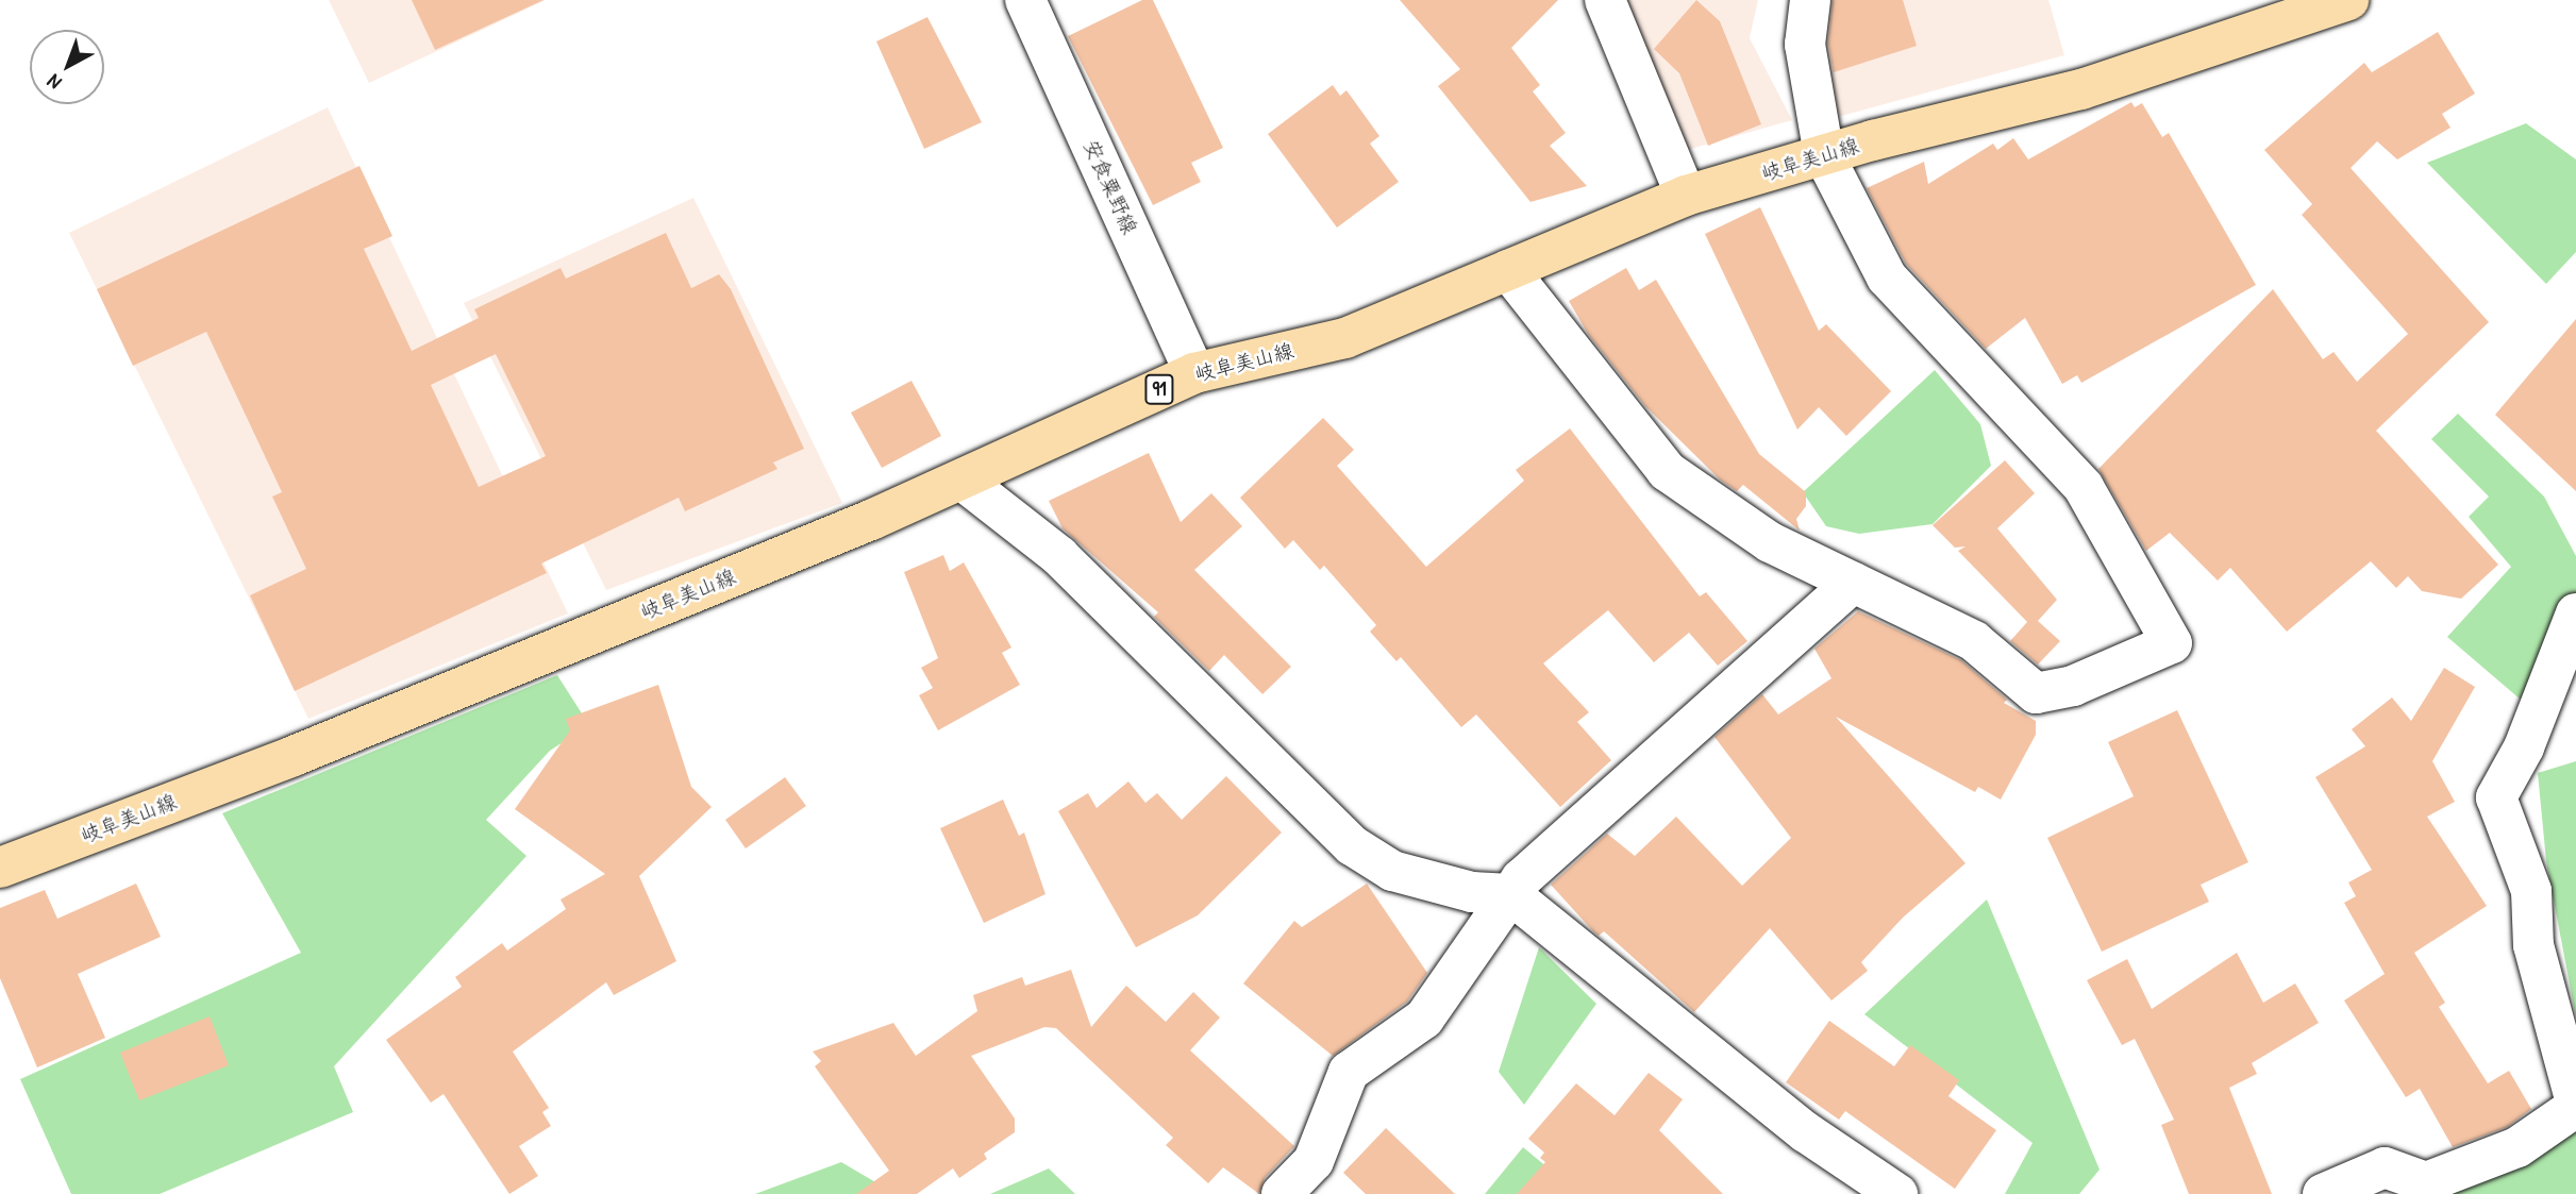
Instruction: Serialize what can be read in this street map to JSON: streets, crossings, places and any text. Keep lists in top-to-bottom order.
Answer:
{
  "streets": {
    "main road": ["岐阜美山線", "91"],
    "street": ["安食粟野線"]
  },
  "crossings": [
    ["岐阜美山線", "安食粟野線"]
  ],
  "north": "bottom left"
}
